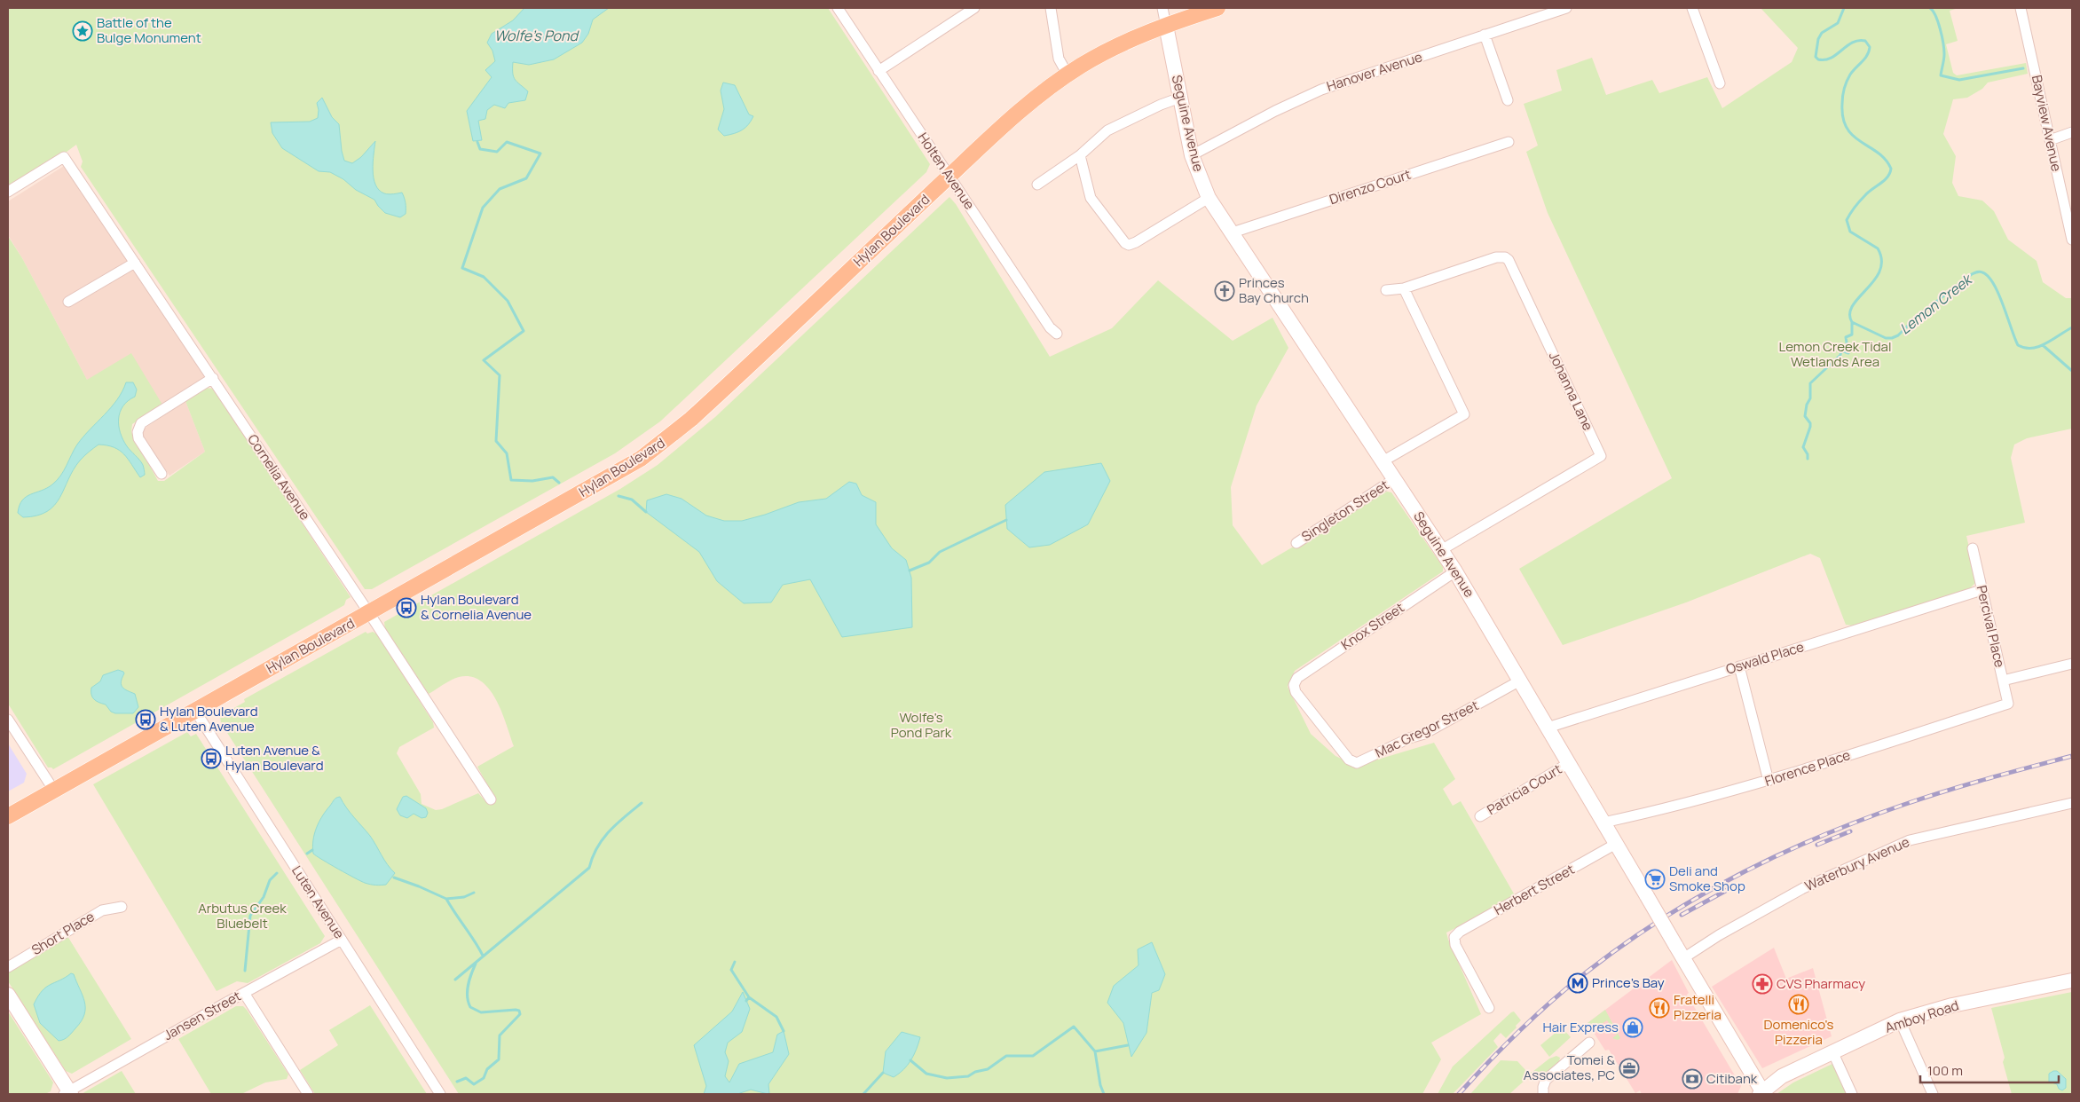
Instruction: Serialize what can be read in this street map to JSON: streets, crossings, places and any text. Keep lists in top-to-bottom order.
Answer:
{
  "streets": {
    "main road": ["Hylan Boulevard"],
    "street": [
      "Hanover Avenue",
      "Seguine Avenue",
      "Bayview Avenue",
      "Holten Avenue",
      "Direnzo Court",
      "Johanna Lane",
      "Cornelia Avenue",
      "Singleton Street",
      "Knox Street",
      "Percival Place",
      "Oswald Place",
      "Mac Gregor Street",
      "Florence Place",
      "Patricia Court",
      "Waterbury Avenue",
      "Herbert Street",
      "Luten Avenue",
      "Short Place",
      "Jansen Street",
      "Amboy Road"
    ]
  },
  "crossings": [
    ["Hanover Avenue", "Seguine Avenue"],
    ["Seguine Avenue", "Direnzo Court"],
    ["Seguine Avenue", "Hylan Boulevard"],
    ["Seguine Avenue", "Johanna Lane"],
    ["Seguine Avenue", "Singleton Street"],
    ["Seguine Avenue", "Knox Street"],
    ["Seguine Avenue", "Oswald Place"],
    ["Seguine Avenue", "Mac Gregor Street"],
    ["Seguine Avenue", "Florence Place"],
    ["Seguine Avenue", "Patricia Court"],
    ["Seguine Avenue", "Waterbury Avenue"],
    ["Seguine Avenue", "Herbert Street"],
    ["Seguine Avenue", "Amboy Road"],
    ["Holten Avenue", "Hylan Boulevard"],
    ["Hylan Boulevard", "Cornelia Avenue"],
    ["Hylan Boulevard", "Luten Avenue"],
    ["Knox Street", "Mac Gregor Street"],
    ["Percival Place", "Oswald Place"],
    ["Percival Place", "Florence Place"],
    ["Luten Avenue", "Jansen Street"]
  ],
  "water": ["Wolfe's Pond", "Lemon Creek"],
  "parks": ["Lemon Creek Tidal Wetlands Area", "Wolfe's Pond Park", "Arbutus Creek Bluebelt"],
  "places": {
    "place": ["Battle of the Bulge Monument"],
    "church": ["Princes Bay Church"],
    "bus stop": ["Hylan Boulevard & Cornelia Avenue", "Hylan Boulevard & Luten Avenue", "Luten Avenue & Hylan Boulevard"],
    "supermarket": ["Deli and Smoke Shop"],
    "metro station": ["Prince’s Bay"],
    "pharmacy": ["CVS Pharmacy"],
    "restaurant": ["Domenico's Pizzeria", "Fratelli Pizzeria"],
    "shop": ["Hair Express"],
    "office": ["Tomei & Associates, PC"],
    "bank": ["Citibank"]
  },
  "scale_bar": "100 m"
}
